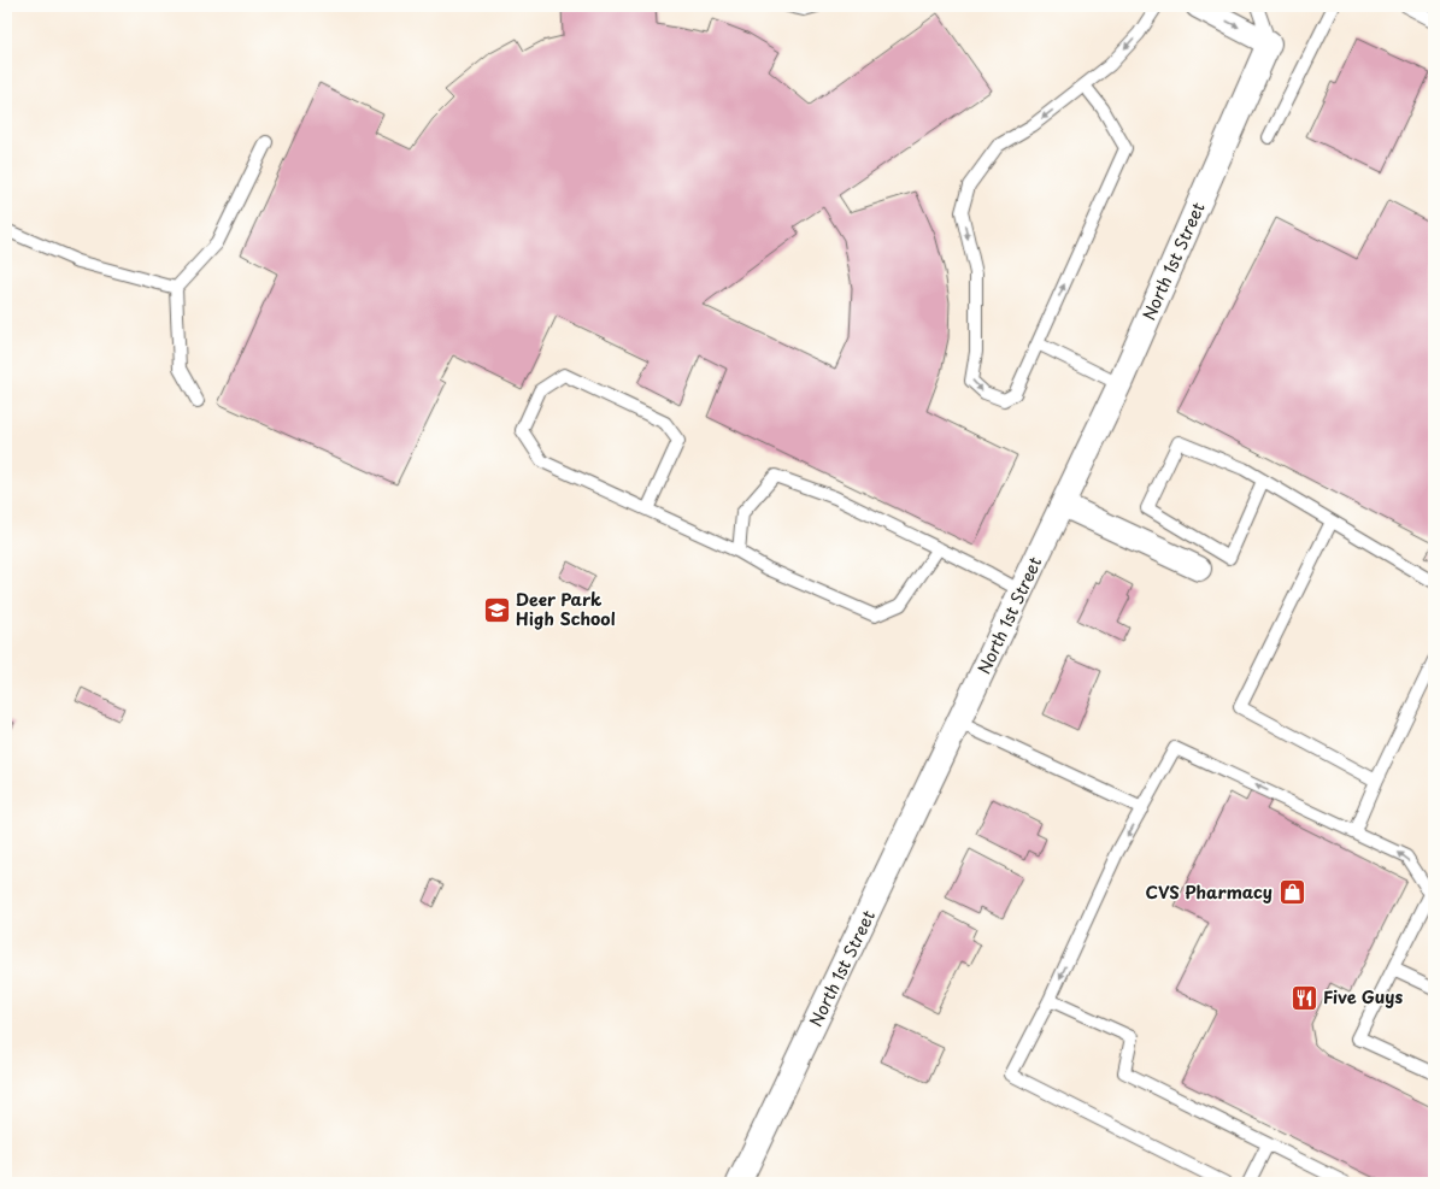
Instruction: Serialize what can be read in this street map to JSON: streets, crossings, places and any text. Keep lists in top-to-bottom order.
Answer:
{
  "streets": {
    "street": ["North 1st Street"]
  },
  "places": {
    "school or university": ["Deer Park High School"],
    "shop": ["CVS Pharmacy"],
    "restaurant": ["Five Guys"]
  }
}
